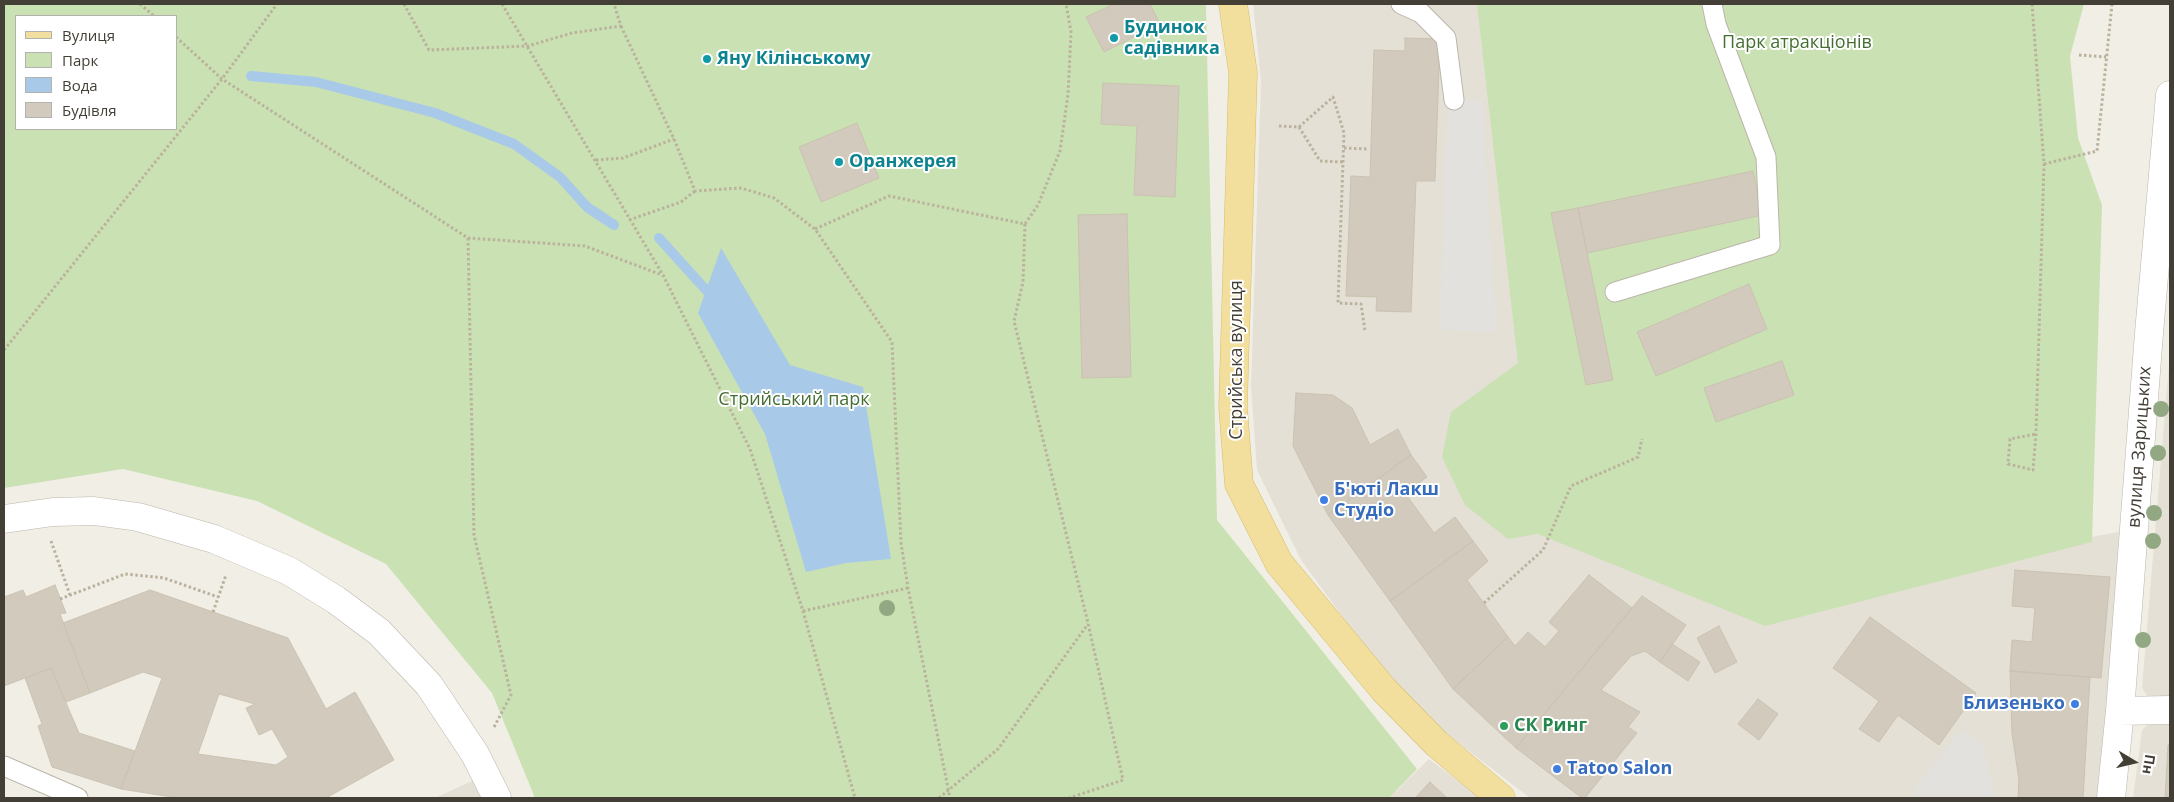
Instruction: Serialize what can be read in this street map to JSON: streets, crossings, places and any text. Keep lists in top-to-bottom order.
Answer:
{
  "streets": {
    "main road": ["Стрийська вулиця"],
    "street": ["вулиця Зарицьких"]
  },
  "parks": ["Парк атракціонів", "Стрийський парк"],
  "places": [
    "Будинок садівника",
    "Яну Кілінському",
    "Оранжерея",
    "Б'юті Лакш Студіо",
    "Близенько",
    "СК Ринг",
    "Tatoo Salon"
  ],
  "legend": [
    "Вулиця",
    "Парк",
    "Вода",
    "Будівля"
  ],
  "north": "right"
}
